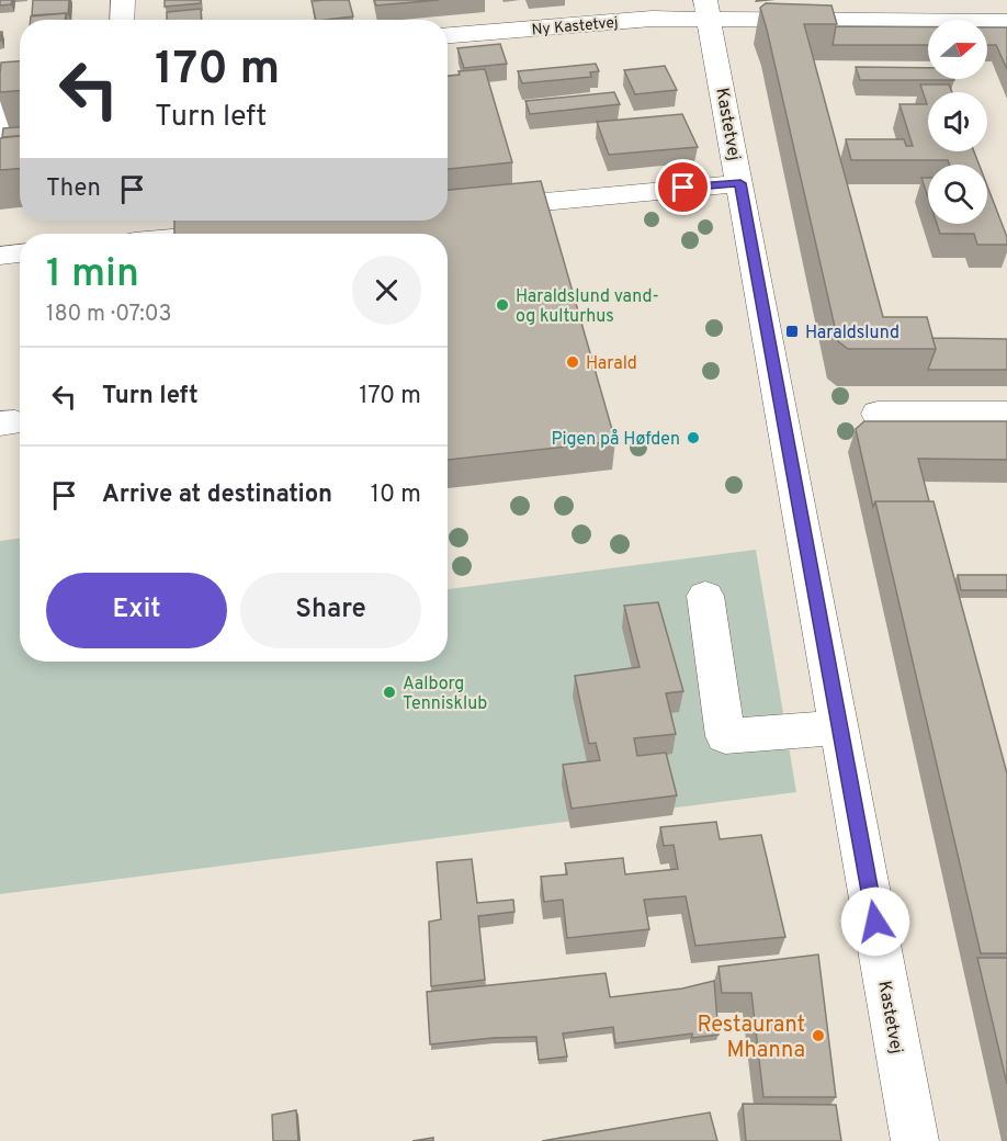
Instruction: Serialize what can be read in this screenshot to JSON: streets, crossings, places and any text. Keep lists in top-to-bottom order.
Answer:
{
  "streets": {
    "street": ["Ny Kastetvej", "Kastetvej"]
  },
  "crossings": [
    ["Ny Kastetvej", "Kastetvej"]
  ],
  "places": {
    "other": [
      "Haraldslund vand- og kulturhus",
      "Harald",
      "Pigen på Høfden",
      "Aalborg Tennisklub",
      "Restaurant Mhanna"
    ],
    "transit": ["Haraldslund"]
  },
  "north": "right",
  "page": {
    "turn": ["170 m", "Turn left"],
    "then": "Then",
    "heading": ["1 min", "180 m · 07:03"],
    "list": [
      {
        "name": "Turn left",
        "value": "170 m"
      },
      {
        "name": "Arrive at destination",
        "value": "10 m"
      }
    ],
    "buttons": ["Exit", "Share"]
  }
}
